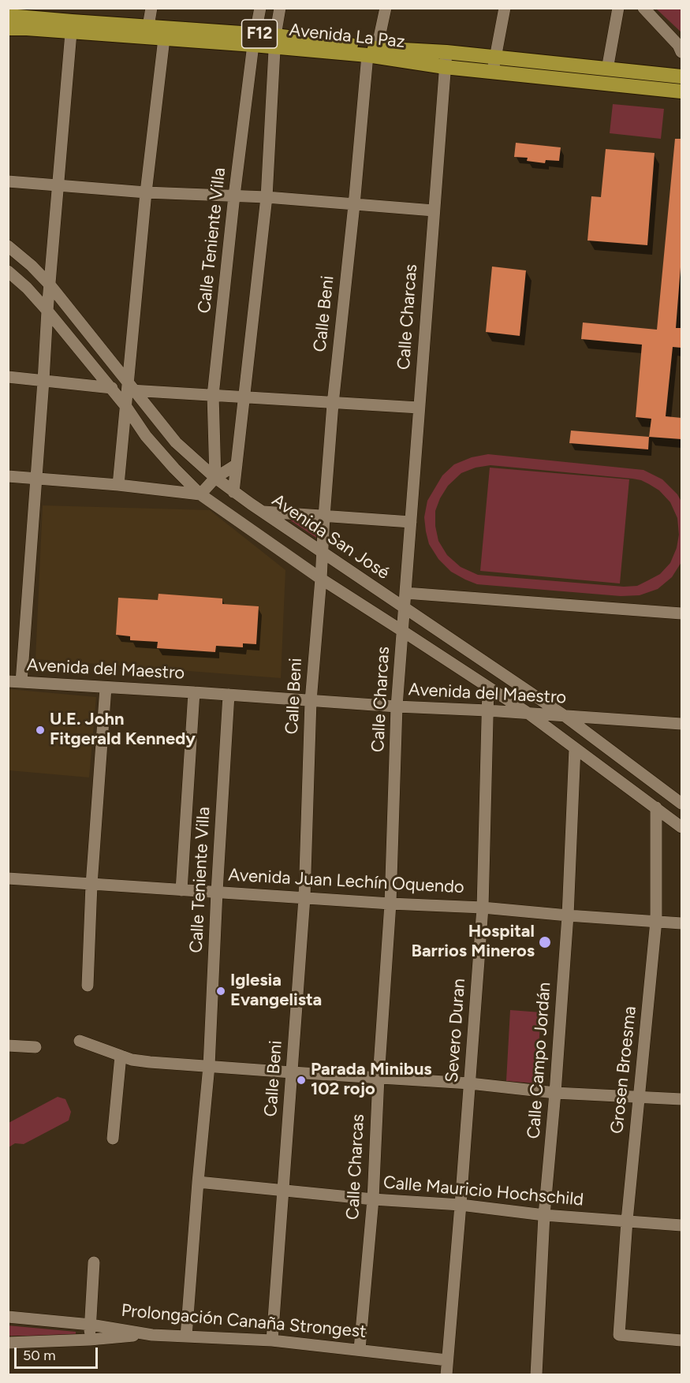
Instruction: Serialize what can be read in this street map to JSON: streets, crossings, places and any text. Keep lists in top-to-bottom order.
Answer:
{
  "streets": {
    "main road": ["F12", "Avenida La Paz"],
    "street": [
      "Calle Teniente Villa",
      "Calle Beni",
      "Calle Charcas",
      "Avenida San José",
      "Avenida del Maestro",
      "Avenida Juan Lechín Oquendo",
      "Severo Duran",
      "Calle Campo Jordán",
      "Grosen Broesma",
      "Calle Mauricio Hochschild",
      "Prolongación Canaña Strongest"
    ]
  },
  "crossings": [
    ["Avenida La Paz", "Calle Teniente Villa"],
    ["Avenida La Paz", "Calle Beni"],
    ["Avenida La Paz", "Calle Charcas"],
    ["Calle Teniente Villa", "Avenida San José"],
    ["Calle Teniente Villa", "Avenida del Maestro"],
    ["Calle Teniente Villa", "Avenida Juan Lechín Oquendo"],
    ["Calle Teniente Villa", "Calle Mauricio Hochschild"],
    ["Calle Teniente Villa", "Prolongación Canaña Strongest"],
    ["Calle Beni", "Avenida San José"],
    ["Calle Beni", "Avenida del Maestro"],
    ["Calle Beni", "Avenida Juan Lechín Oquendo"],
    ["Calle Beni", "Calle Mauricio Hochschild"],
    ["Calle Beni", "Prolongación Canaña Strongest"],
    ["Calle Charcas", "Avenida San José"],
    ["Calle Charcas", "Avenida del Maestro"],
    ["Calle Charcas", "Avenida Juan Lechín Oquendo"],
    ["Calle Charcas", "Calle Mauricio Hochschild"],
    ["Calle Charcas", "Prolongación Canaña Strongest"],
    ["Avenida San José", "Avenida del Maestro"],
    ["Avenida del Maestro", "Severo Duran"],
    ["Avenida Juan Lechín Oquendo", "Severo Duran"],
    ["Avenida Juan Lechín Oquendo", "Calle Campo Jordán"],
    ["Avenida Juan Lechín Oquendo", "Grosen Broesma"],
    ["Severo Duran", "Calle Mauricio Hochschild"],
    ["Severo Duran", "Prolongación Canaña Strongest"],
    ["Calle Campo Jordán", "Calle Mauricio Hochschild"],
    ["Grosen Broesma", "Calle Mauricio Hochschild"]
  ],
  "places": [
    "U.E. John Fitgerald Kennedy",
    "Hospital Barrios Mineros",
    "Iglesia Evangelista",
    "Parada Minibus 102 rojo"
  ],
  "scale_bar": "50 m"
}
